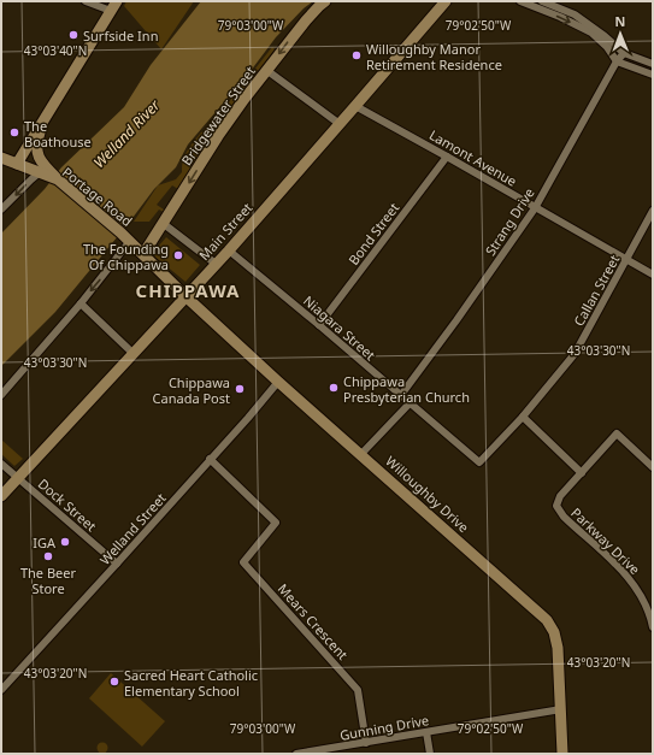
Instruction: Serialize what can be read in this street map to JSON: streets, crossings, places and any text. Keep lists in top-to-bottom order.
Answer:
{
  "streets": {
    "main road": [
      "Bridgewater Street",
      "Portage Road",
      "Main Street",
      "Willoughby Drive"
    ],
    "street": [
      "Lamont Avenue",
      "Strang Drive",
      "Bond Street",
      "Callan Street",
      "Niagara Street",
      "Dock Street",
      "Welland Street",
      "Parkway Drive",
      "Mears Crescent",
      "Gunning Drive"
    ]
  },
  "crossings": [
    ["Bridgewater Street", "Portage Road"],
    ["Lamont Avenue", "Strang Drive"],
    ["Lamont Avenue", "Main Street"],
    ["Lamont Avenue", "Bond Street"],
    ["Lamont Avenue", "Callan Street"],
    ["Portage Road", "Main Street"],
    ["Portage Road", "Willoughby Drive"],
    ["Strang Drive", "Niagara Street"],
    ["Main Street", "Niagara Street"],
    ["Main Street", "Willoughby Drive"],
    ["Main Street", "Dock Street"],
    ["Bond Street", "Niagara Street"],
    ["Callan Street", "Niagara Street"],
    ["Willoughby Drive", "Welland Street"],
    ["Willoughby Drive", "Gunning Drive"],
    ["Dock Street", "Welland Street"],
    ["Welland Street", "Mears Crescent"],
    ["Mears Crescent", "Gunning Drive"]
  ],
  "one_way": ["Bridgewater Street"],
  "districts": ["CHIPPAWA"],
  "water": ["Welland River"],
  "places": [
    "Surfside Inn",
    "Willoughby Manor Retirement Residence",
    "The Boathouse",
    "The Founding Of Chippawa",
    "Chippawa Presbyterian Church",
    "Chippawa Canada Post",
    "IGA",
    "The Beer Store",
    "Sacred Heart Catholic Elementary School"
  ],
  "north": "top",
  "coordinates": [
    "79°03'00\"W",
    "79°02'50\"W",
    "43°03'40\"N",
    "43°03'30\"N",
    "43°03'20\"N"
  ]
}
